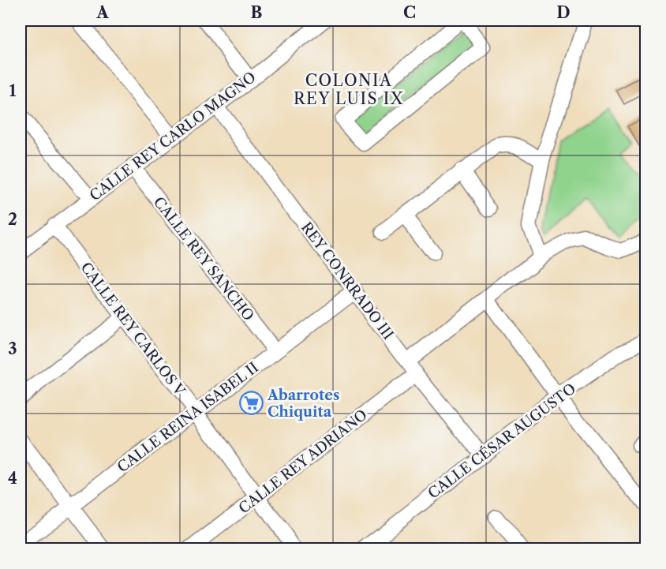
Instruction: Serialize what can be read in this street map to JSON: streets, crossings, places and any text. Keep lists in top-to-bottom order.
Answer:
{
  "streets": {
    "street": [
      "CALLE REY CARLO MAGNO",
      "CALLE REY SANCHO",
      "REY CONRRADO III",
      "CALLE REY CARLOS V",
      "CALLE REINA ISABEL II",
      "CALLE CÉSAR AUGUSTO",
      "CALLE REY ADRIANO"
    ]
  },
  "crossings": [
    ["CALLE REY CARLO MAGNO", "CALLE REY SANCHO"],
    ["CALLE REY CARLO MAGNO", "REY CONRRADO III"],
    ["CALLE REY CARLO MAGNO", "CALLE REY CARLOS V"],
    ["CALLE REY SANCHO", "CALLE REINA ISABEL II"],
    ["REY CONRRADO III", "CALLE REINA ISABEL II"],
    ["REY CONRRADO III", "CALLE CÉSAR AUGUSTO"],
    ["REY CONRRADO III", "CALLE REY ADRIANO"],
    ["CALLE REY CARLOS V", "CALLE REINA ISABEL II"],
    ["CALLE REY CARLOS V", "CALLE REY ADRIANO"]
  ],
  "districts": ["COLONIA REY LUIS IX"],
  "places": {
    "supermarket": ["Abarrotes Chiquita"]
  },
  "grid": {
    "columns": [
      "A",
      "B",
      "C",
      "D"
    ],
    "rows": [
      "1",
      "2",
      "3",
      "4"
    ]
  }
}
